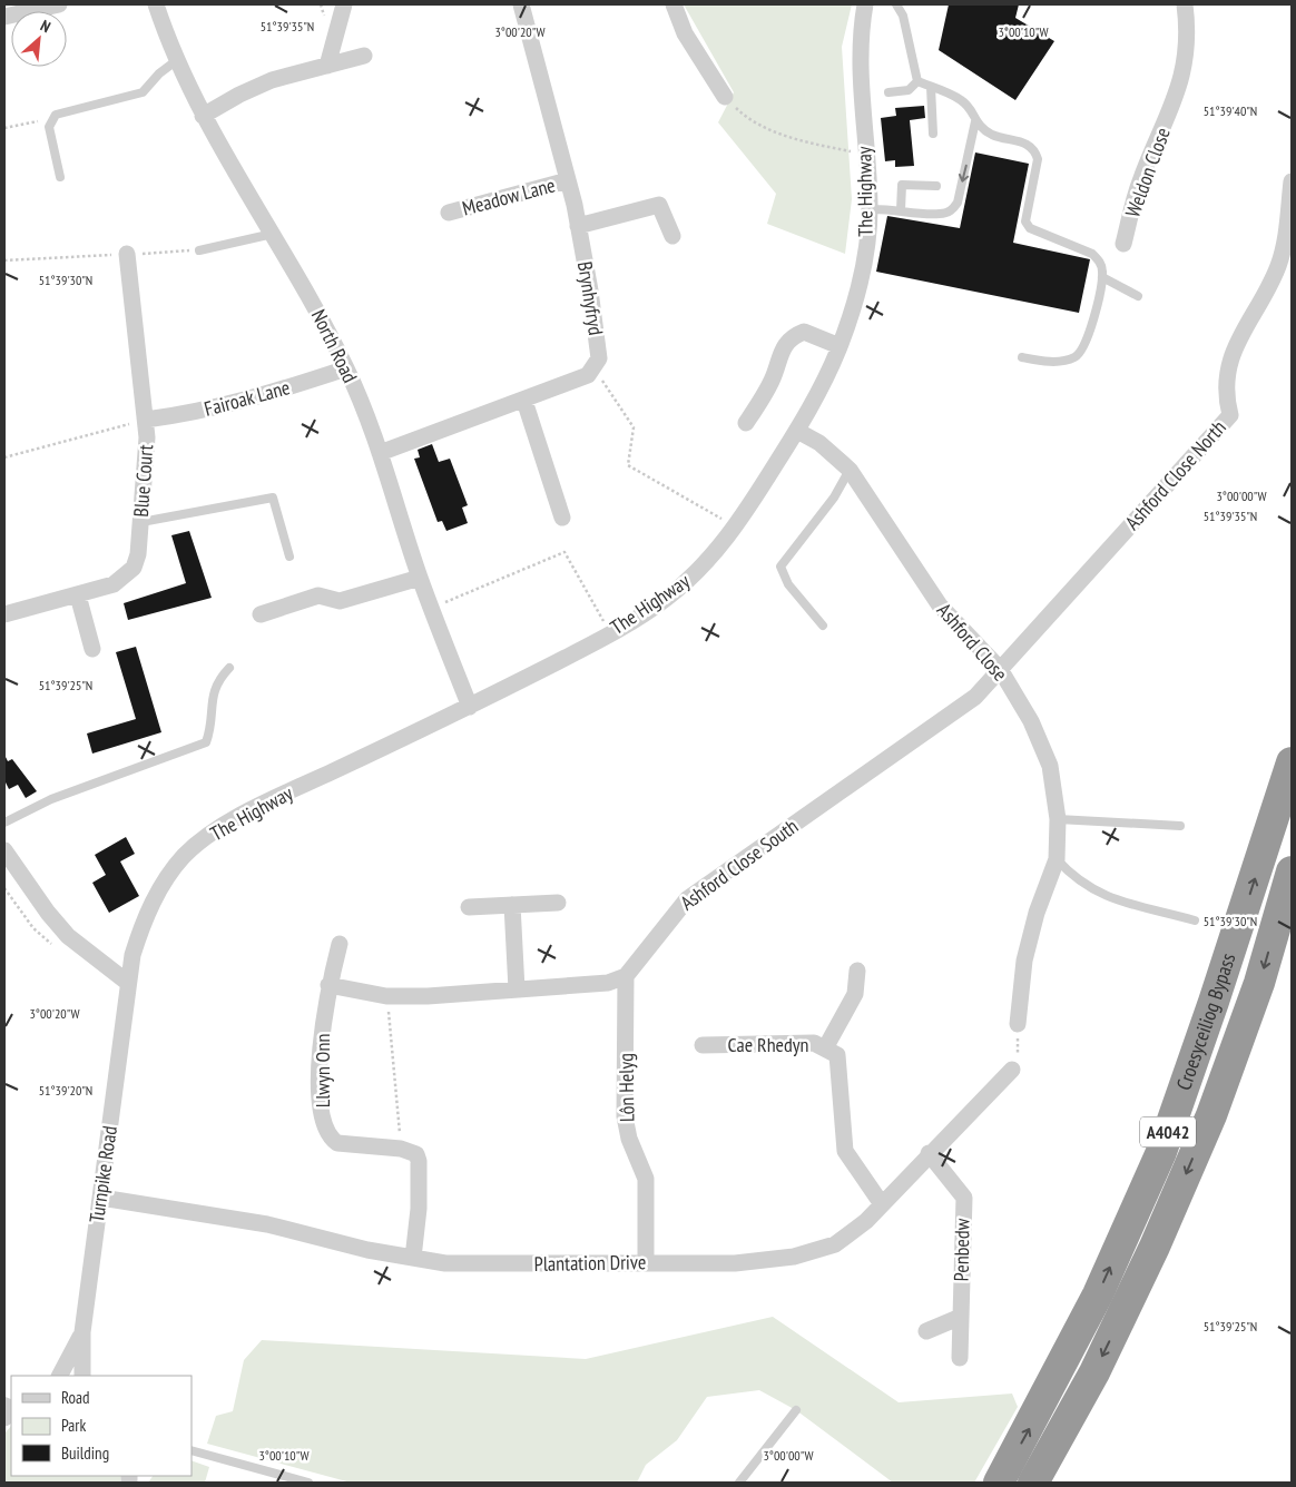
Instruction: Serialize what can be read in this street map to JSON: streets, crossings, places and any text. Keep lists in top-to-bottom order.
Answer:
{
  "streets": {
    "highway": ["Croesyceiliog Bypass", "A4042"],
    "street": [
      "Weldon Close",
      "The Highway",
      "Meadow Lane",
      "Brynhyfryd",
      "North Road",
      "Fairoak Lane",
      "Ashford Close North",
      "Blue Court",
      "Ashford Close",
      "Ashford Close South",
      "Cae Rhedyn",
      "Llwyn Onn",
      "Lôn Helyg",
      "Turnpike Road",
      "Penbedw",
      "Plantation Drive"
    ]
  },
  "crossings": [
    ["The Highway", "North Road"],
    ["The Highway", "Ashford Close"],
    ["The Highway", "Turnpike Road"],
    ["Meadow Lane", "Brynhyfryd"],
    ["North Road", "Fairoak Lane"],
    ["Fairoak Lane", "Blue Court"],
    ["Ashford Close North", "Ashford Close"],
    ["Ashford Close North", "Ashford Close South"],
    ["Ashford Close", "Ashford Close South"],
    ["Ashford Close South", "Lôn Helyg"],
    ["Cae Rhedyn", "Plantation Drive"],
    ["Lôn Helyg", "Plantation Drive"],
    ["Turnpike Road", "Plantation Drive"],
    ["Penbedw", "Plantation Drive"]
  ],
  "legend": ["Road", "Park", "Building"],
  "north": "top right",
  "coordinates": [
    "51°39'35\"N",
    "3°00'20\"W",
    "3°00'10\"W",
    "51°39'40\"N",
    "51°39'30\"N",
    "3°00'00\"W",
    "51°39'25\"N",
    "51°39'20\"N"
  ]
}
